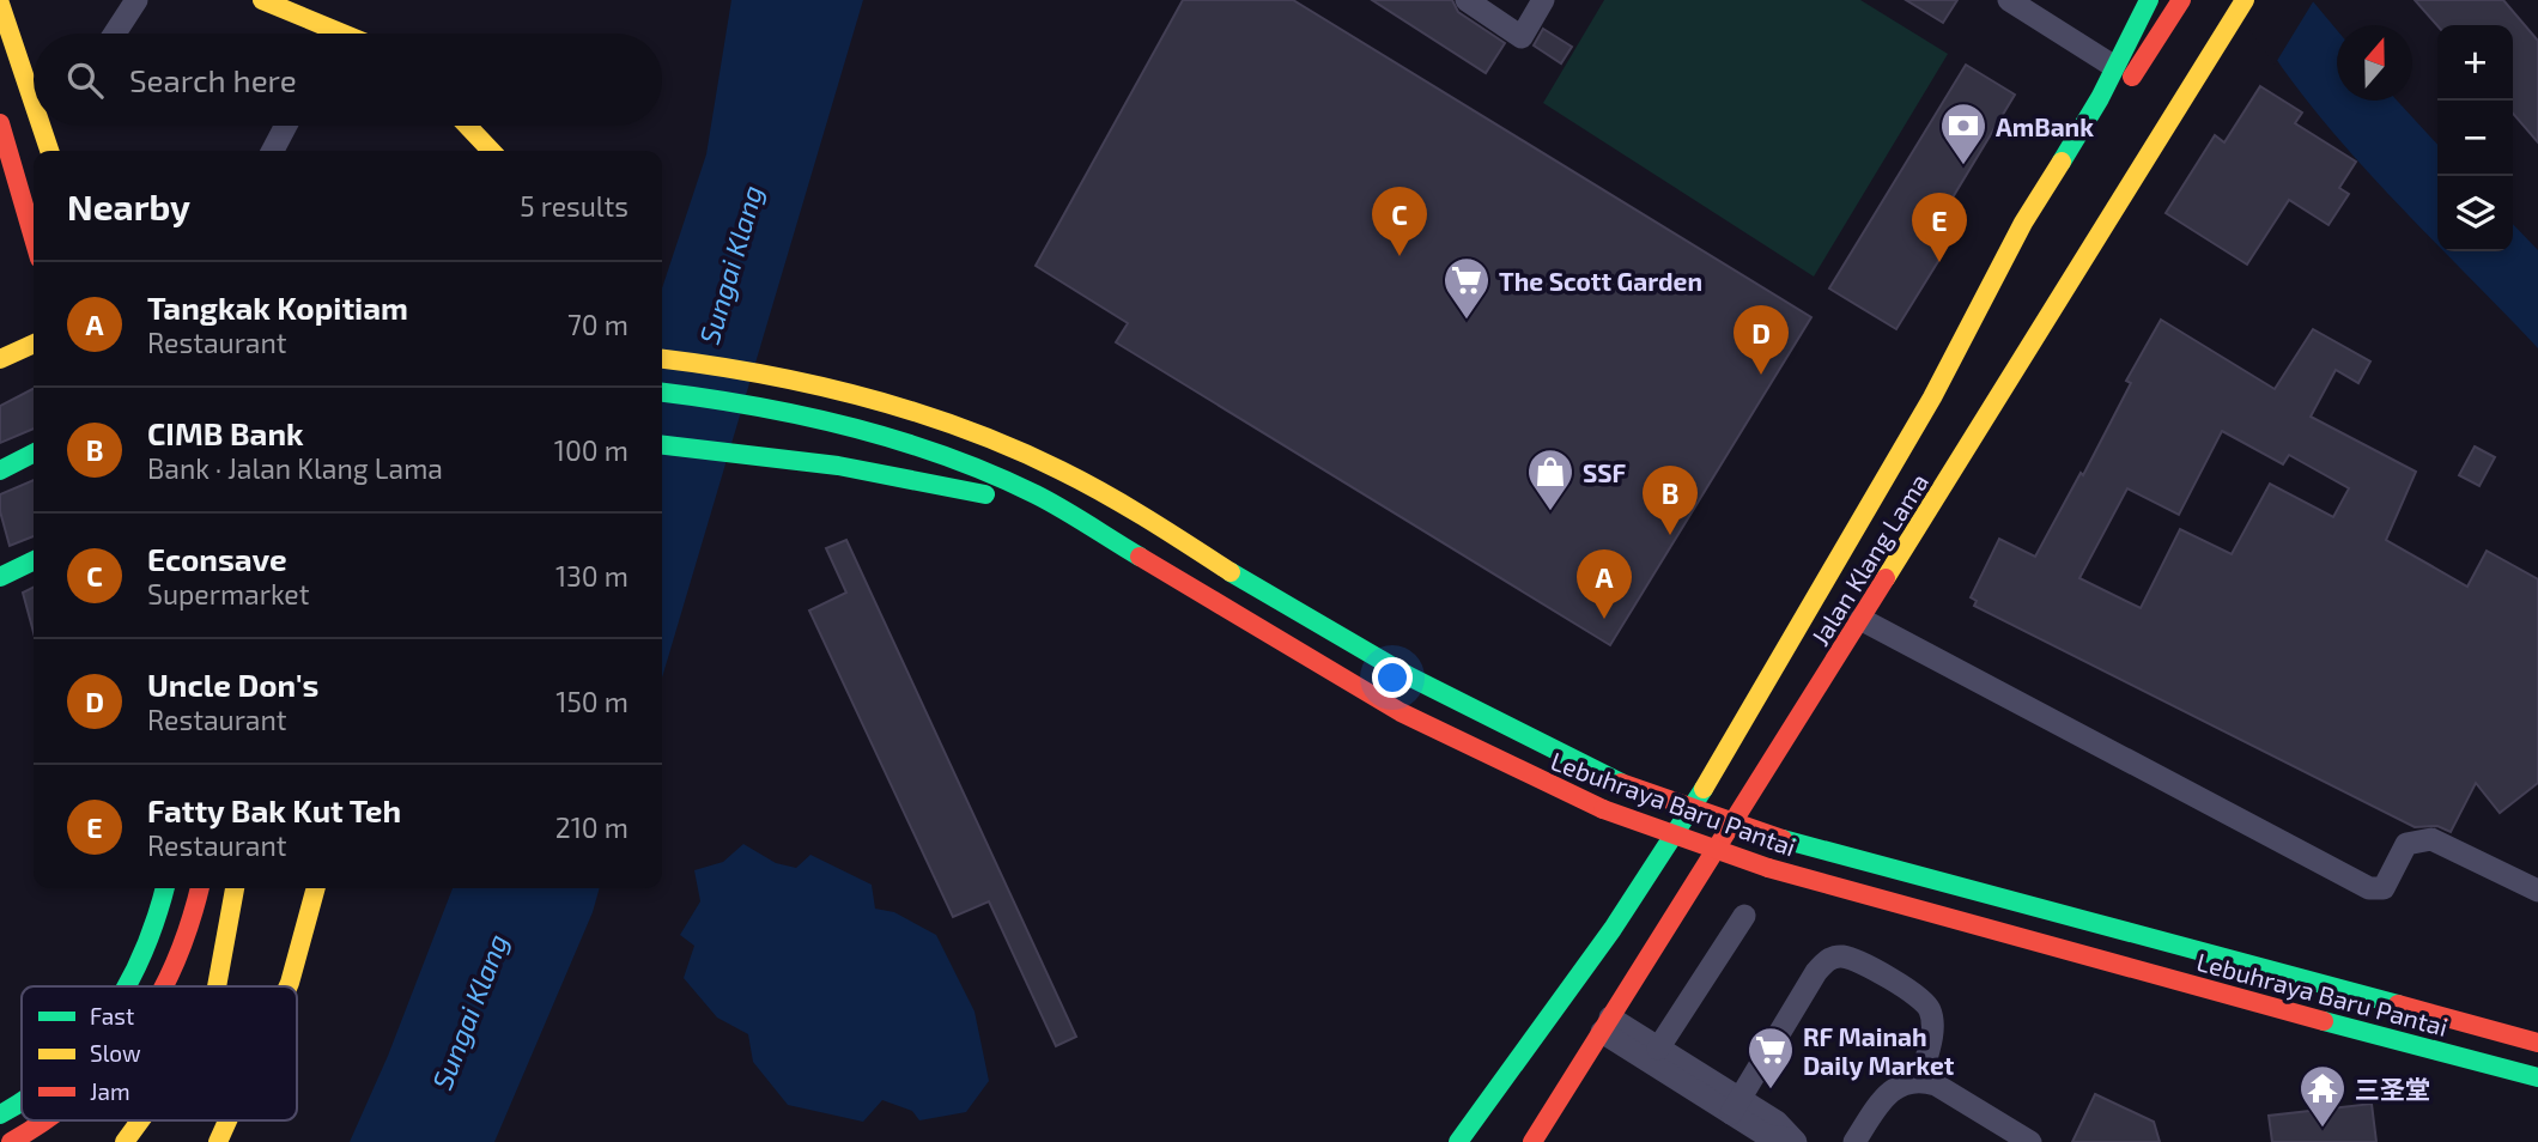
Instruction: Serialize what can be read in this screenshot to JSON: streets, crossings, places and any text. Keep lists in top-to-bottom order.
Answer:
{
  "streets": {
    "main road": ["Jalan Klang Lama", "Lebuhraya Baru Pantai"]
  },
  "water": ["Sungai Klang"],
  "places": {
    "bank": ["AmBank"],
    "supermarket": ["The Scott Garden", "RF Mainah Daily Market"],
    "shop": ["SSF"],
    "temple": ["三圣堂"]
  },
  "legend": ["Fast", "Slow", "Jam"],
  "north": "top",
  "page": {
    "map_buttons": ["+", "−"],
    "search": "Search here",
    "heading": ["Nearby", "5 results"],
    "pins": [
      "C",
      "E",
      "D",
      "B",
      "A"
    ],
    "list": [
      {
        "mark": "A",
        "name": "Tangkak Kopitiam",
        "note": "Restaurant",
        "value": "70 m"
      },
      {
        "mark": "B",
        "name": "CIMB Bank",
        "note": "Bank · Jalan Klang Lama",
        "value": "100 m"
      },
      {
        "mark": "C",
        "name": "Econsave",
        "note": "Supermarket",
        "value": "130 m"
      },
      {
        "mark": "D",
        "name": "Uncle Don's",
        "note": "Restaurant",
        "value": "150 m"
      },
      {
        "mark": "E",
        "name": "Fatty Bak Kut Teh",
        "note": "Restaurant",
        "value": "210 m"
      }
    ]
  }
}
